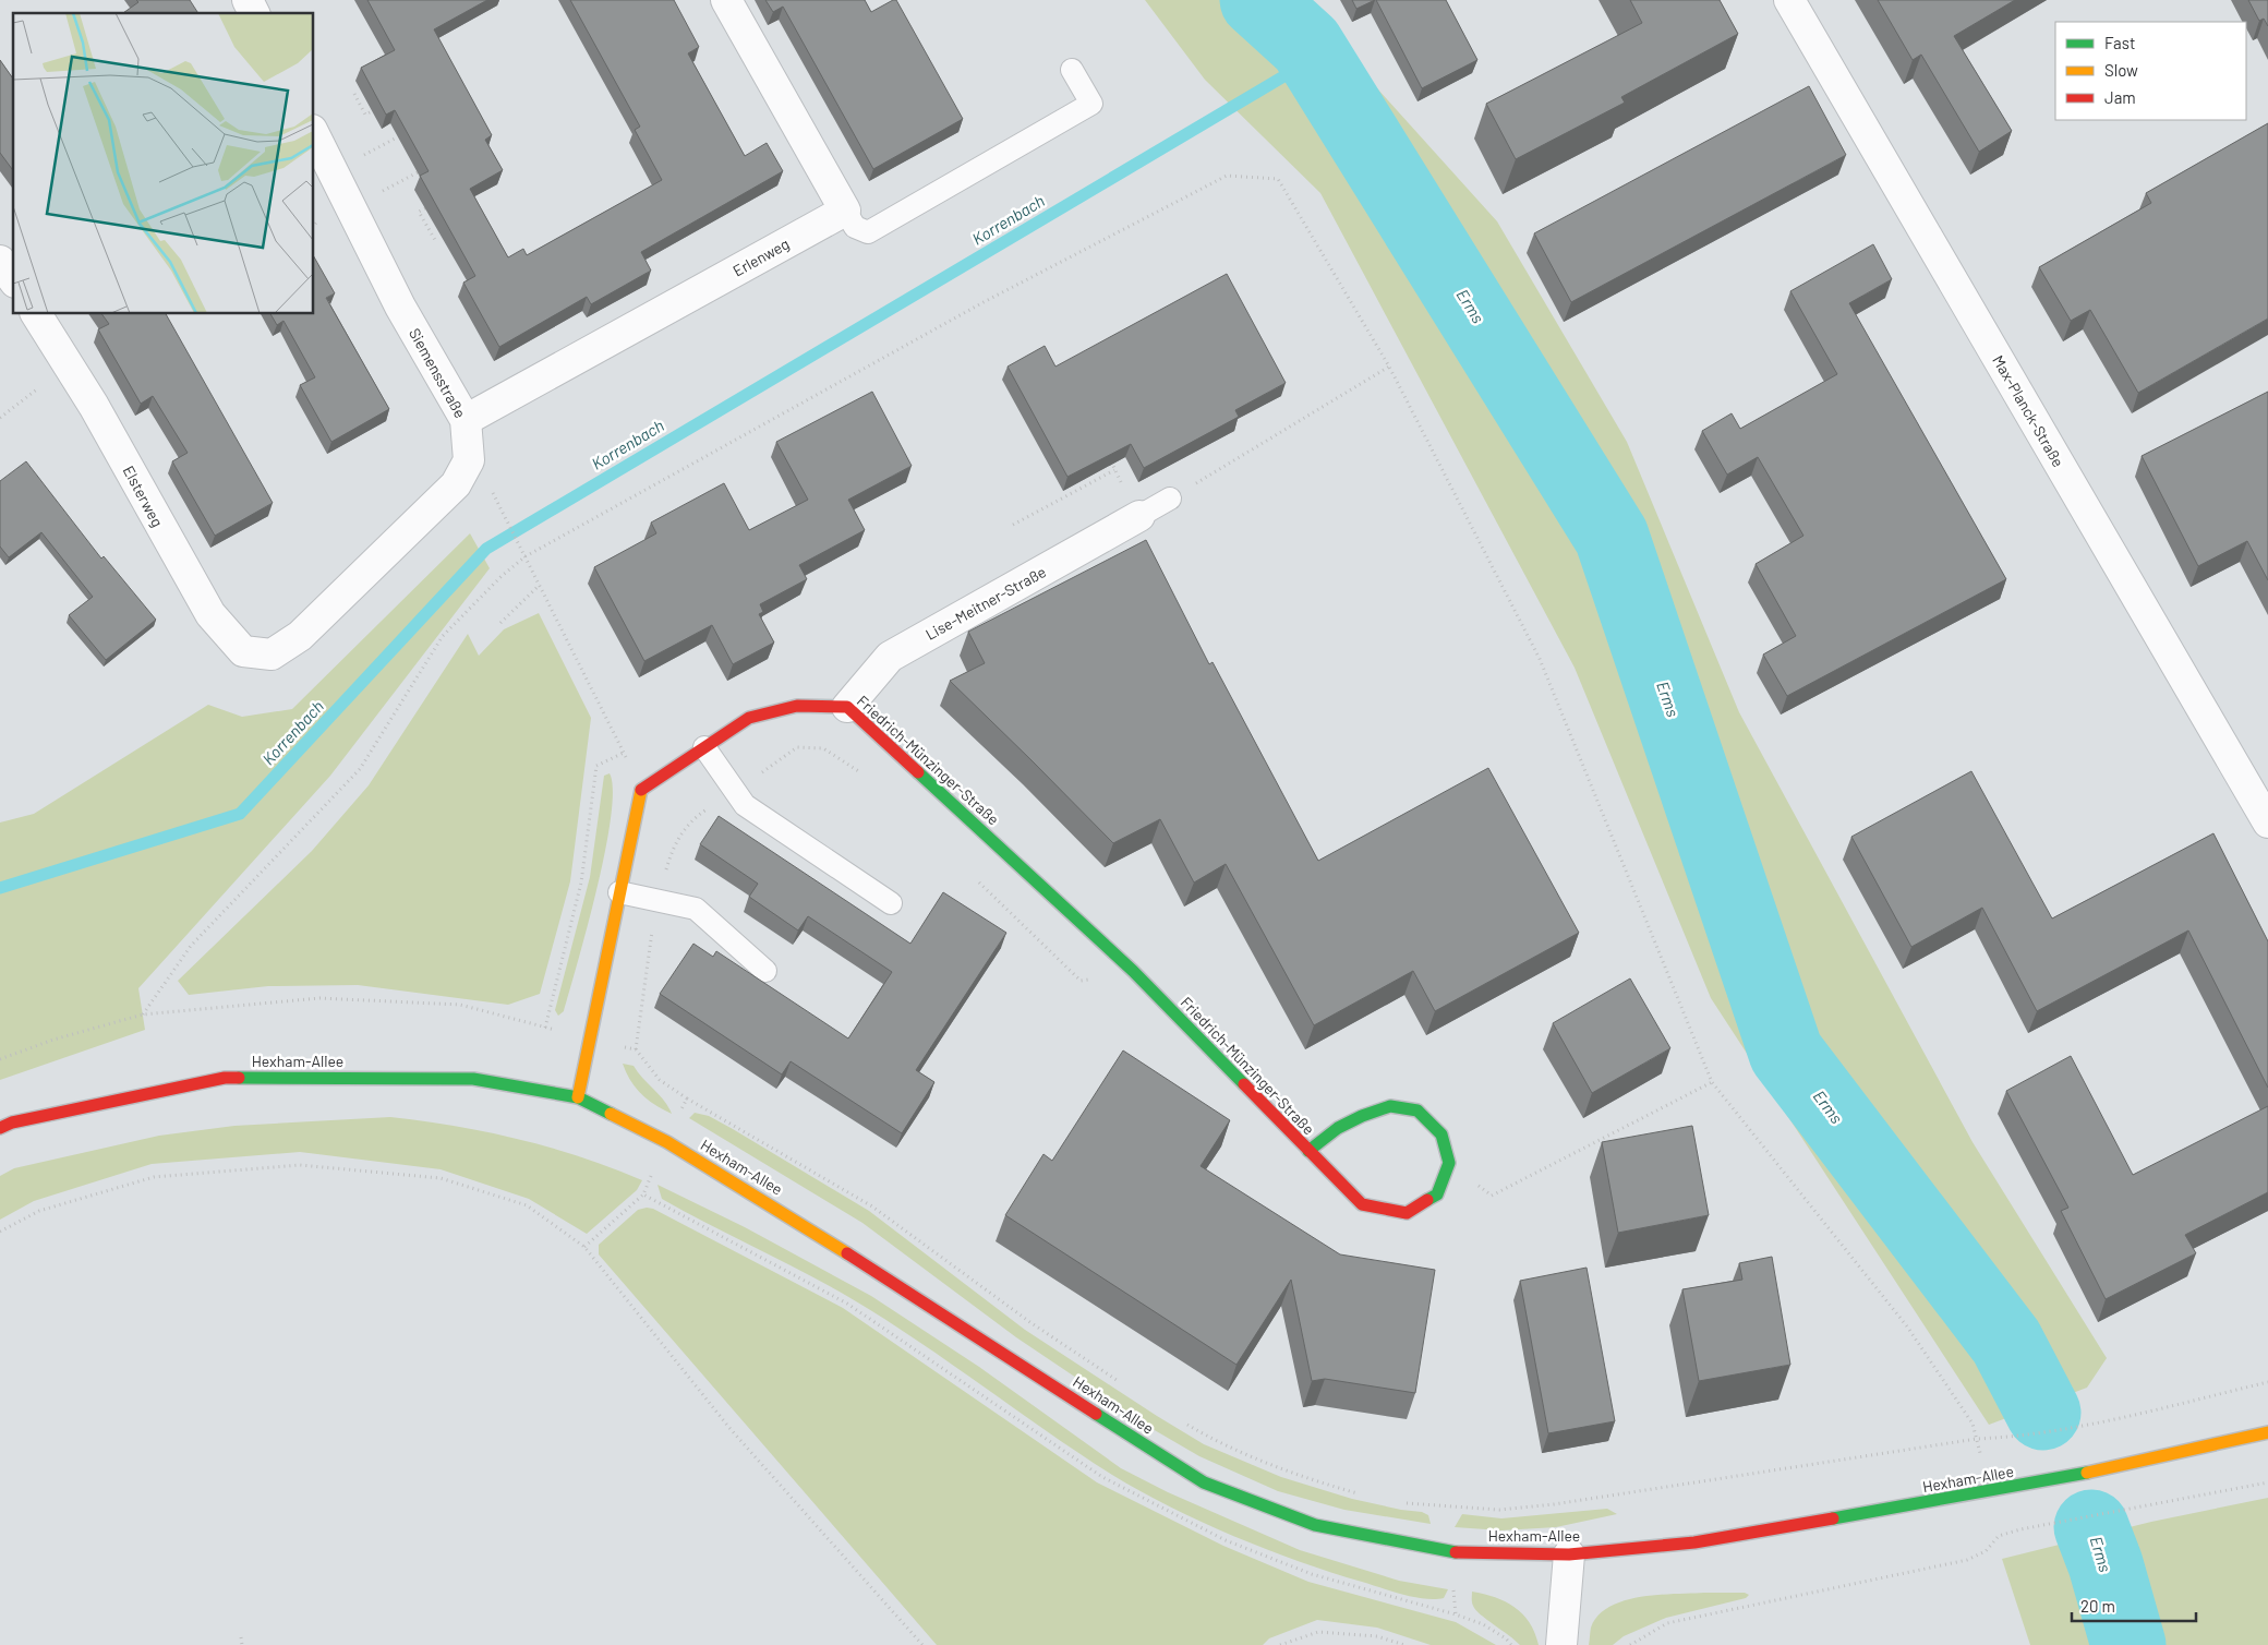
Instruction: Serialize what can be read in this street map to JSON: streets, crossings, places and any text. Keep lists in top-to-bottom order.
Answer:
{
  "streets": {
    "main road": ["Friedrich-Münzinger-Straße", "Hexham-Allee"],
    "street": [
      "Erlenweg",
      "Siemensstraße",
      "Max-Planck-Straße",
      "Elsterweg",
      "Lise-Meitner-Straße"
    ]
  },
  "crossings": [
    ["Erlenweg", "Siemensstraße"],
    ["Siemensstraße", "Elsterweg"],
    ["Lise-Meitner-Straße", "Friedrich-Münzinger-Straße"]
  ],
  "water": ["Korrenbach", "Erms"],
  "legend": ["Fast", "Slow", "Jam"],
  "scale_bar": "20 m"
}
